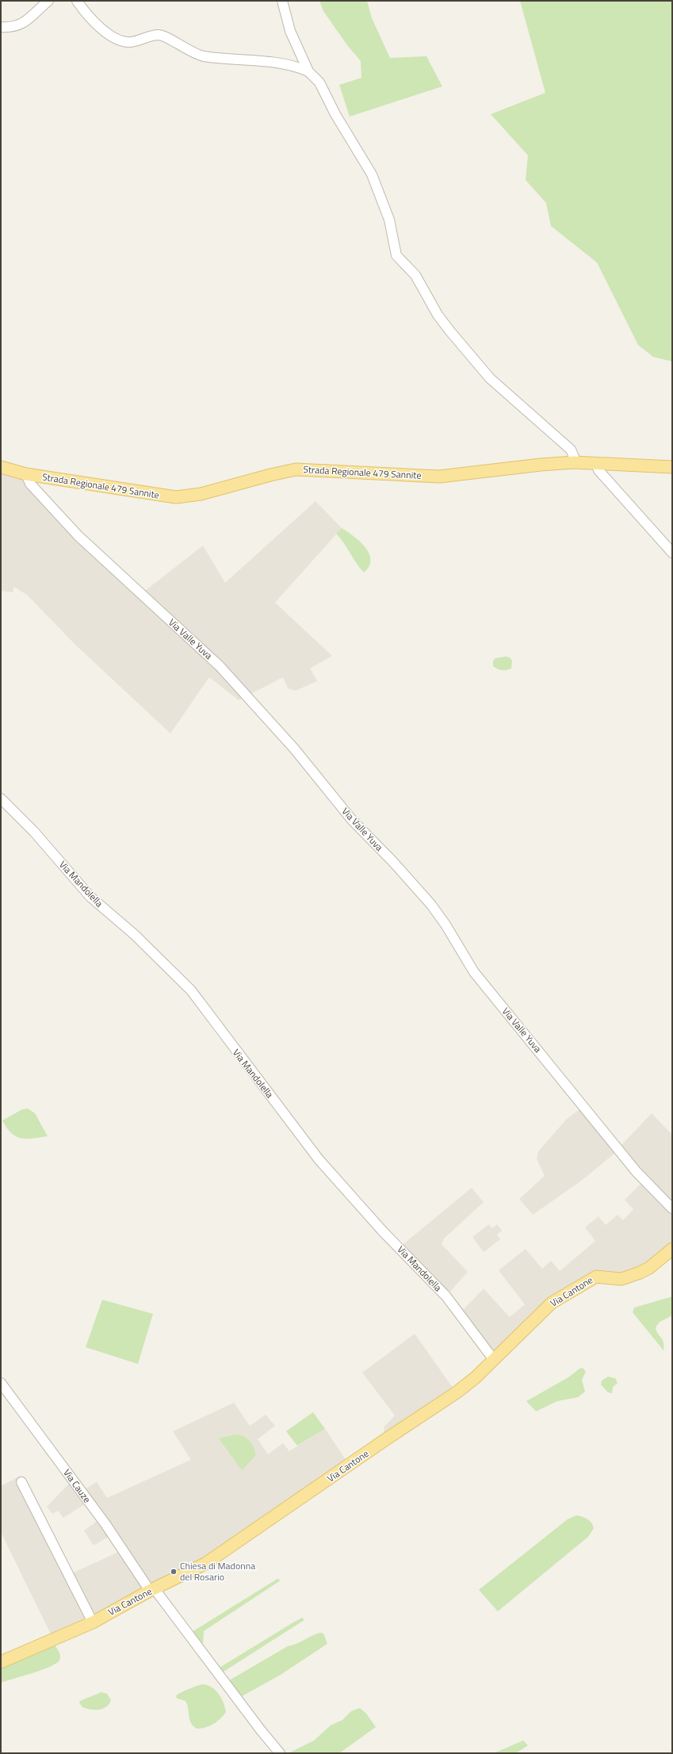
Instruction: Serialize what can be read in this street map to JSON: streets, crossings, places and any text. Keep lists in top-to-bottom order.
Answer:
{
  "streets": {
    "main road": ["Strada Regionale 479 Sannite", "Via Cantone"],
    "street": ["Via Valle Yuva", "Via Mandolella", "Via Cauze"]
  },
  "crossings": [
    ["Strada Regionale 479 Sannite", "Via Valle Yuva"],
    ["Via Mandolella", "Via Cantone"],
    ["Via Cantone", "Via Cauze"]
  ],
  "places": ["Chiesa di Madonna del Rosario"]
}
